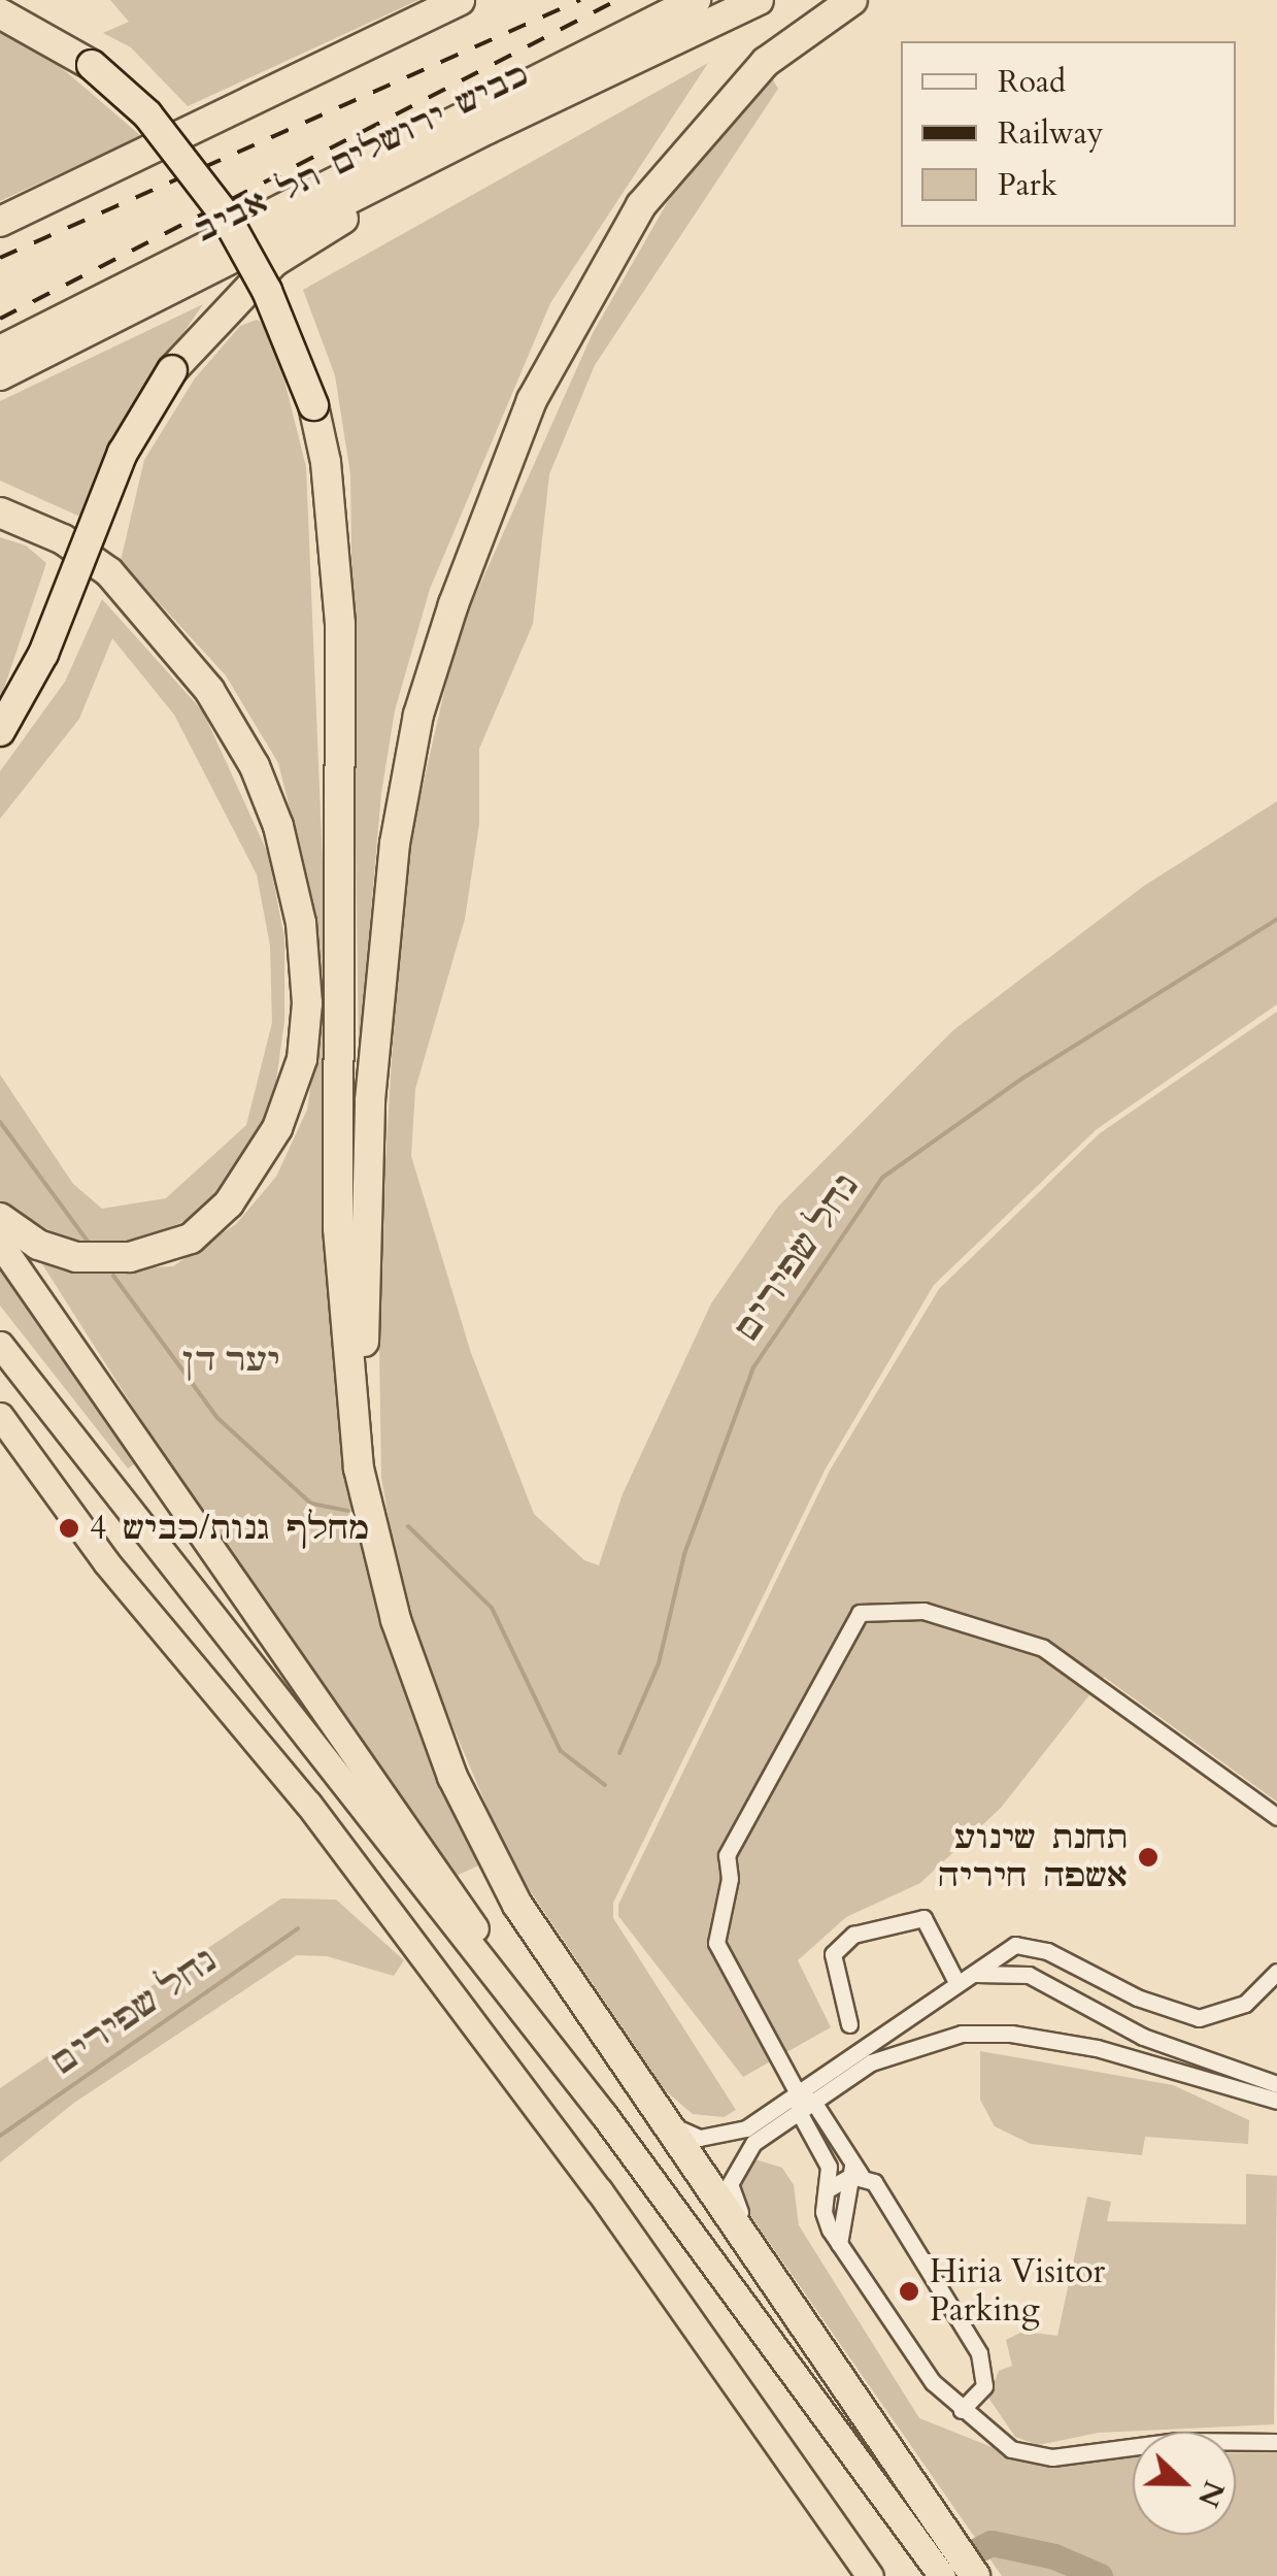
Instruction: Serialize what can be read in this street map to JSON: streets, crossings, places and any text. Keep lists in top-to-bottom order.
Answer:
{
  "streets": {
    "highway": ["כביש ירושלים תל אביב"]
  },
  "water": ["נחל שפירים"],
  "parks": ["יער דן"],
  "places": ["מחלף גנות/כביש 4", "תחנת שינוע אשפה חיריה", "Hiria Visitor Parking"],
  "legend": ["Road", "Railway", "Park"],
  "north": "right"
}
